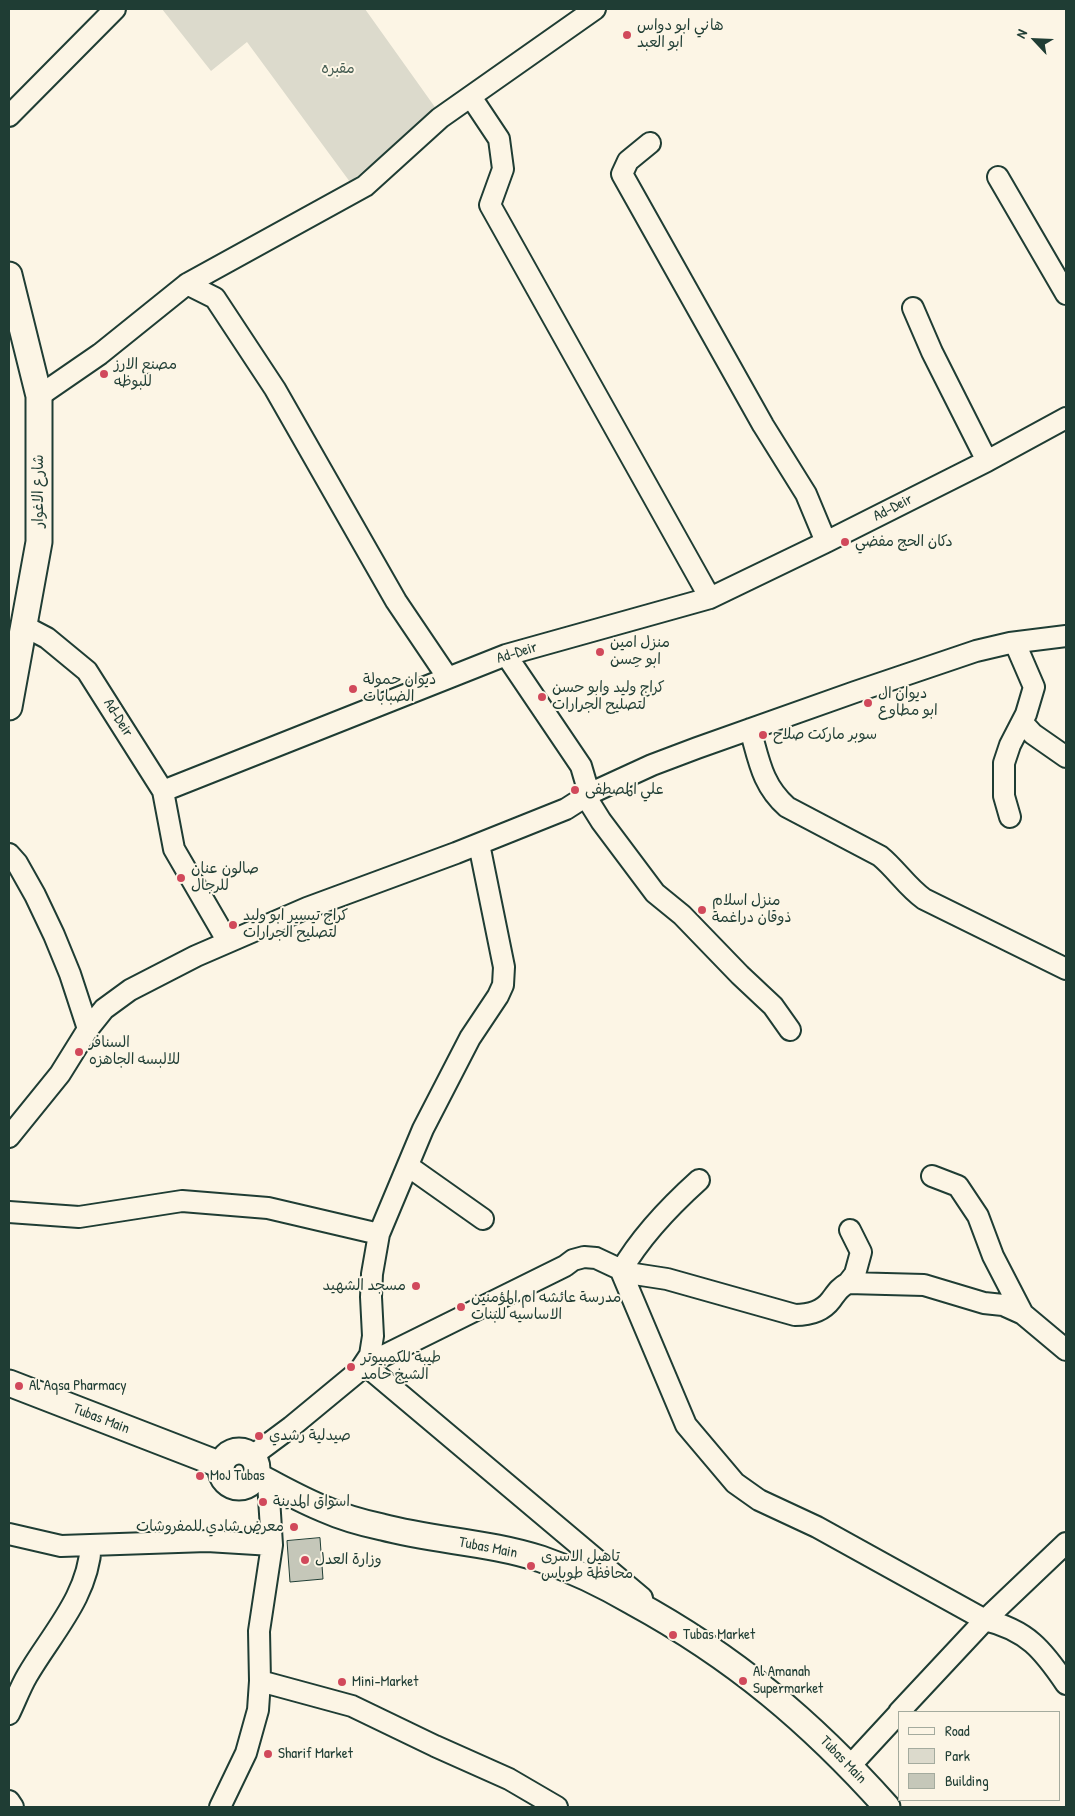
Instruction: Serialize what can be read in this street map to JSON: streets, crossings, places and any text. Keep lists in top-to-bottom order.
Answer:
{
  "streets": {
    "main road": ["شارع الاغوار", "Tubas Main"],
    "street": ["Ad-Deir"]
  },
  "crossings": [
    ["شارع الاغوار", "Ad-Deir"]
  ],
  "parks": ["مقبره"],
  "places": [
    "هاني ابو دواس ابو العبد",
    "مصنع الارز للبوظه",
    "دكان الحج مفضي",
    "منزل امين ابو حِسن",
    "ديوان حمولة الضبابات",
    "كراج وليد وابو حسن لتصليح الجرارات",
    "ديوان ال ابو مطاوع",
    "سوبر ماركت صلاح",
    "علي المصطفى",
    "صالون عنان للرجال",
    "منزل اسلام ذوقان دراغمة",
    "كراج تيسير ابو وليد لتصليح الجرارات",
    "السنافر للالبسه الجاهزه",
    "مسجد الشهيد",
    "مدرسة عائشه ام المؤمنين الاساسيه للبنات",
    "طيبة للكمبيوتر الشيخ حامد",
    "Al Aqsa Pharmacy",
    "صيدلية رشدي",
    "MoJ Tubas",
    "اسواق المدينة",
    "معرض شادي للمفروشات",
    "وزارة العدل",
    "تاهيل الاسرى محافظة طوباس",
    "Tubas Market",
    "Al Amanah Supermarket",
    "Mini-Market",
    "Sharif Market"
  ],
  "legend": ["Road", "Park", "Building"],
  "north": "top left"
}
